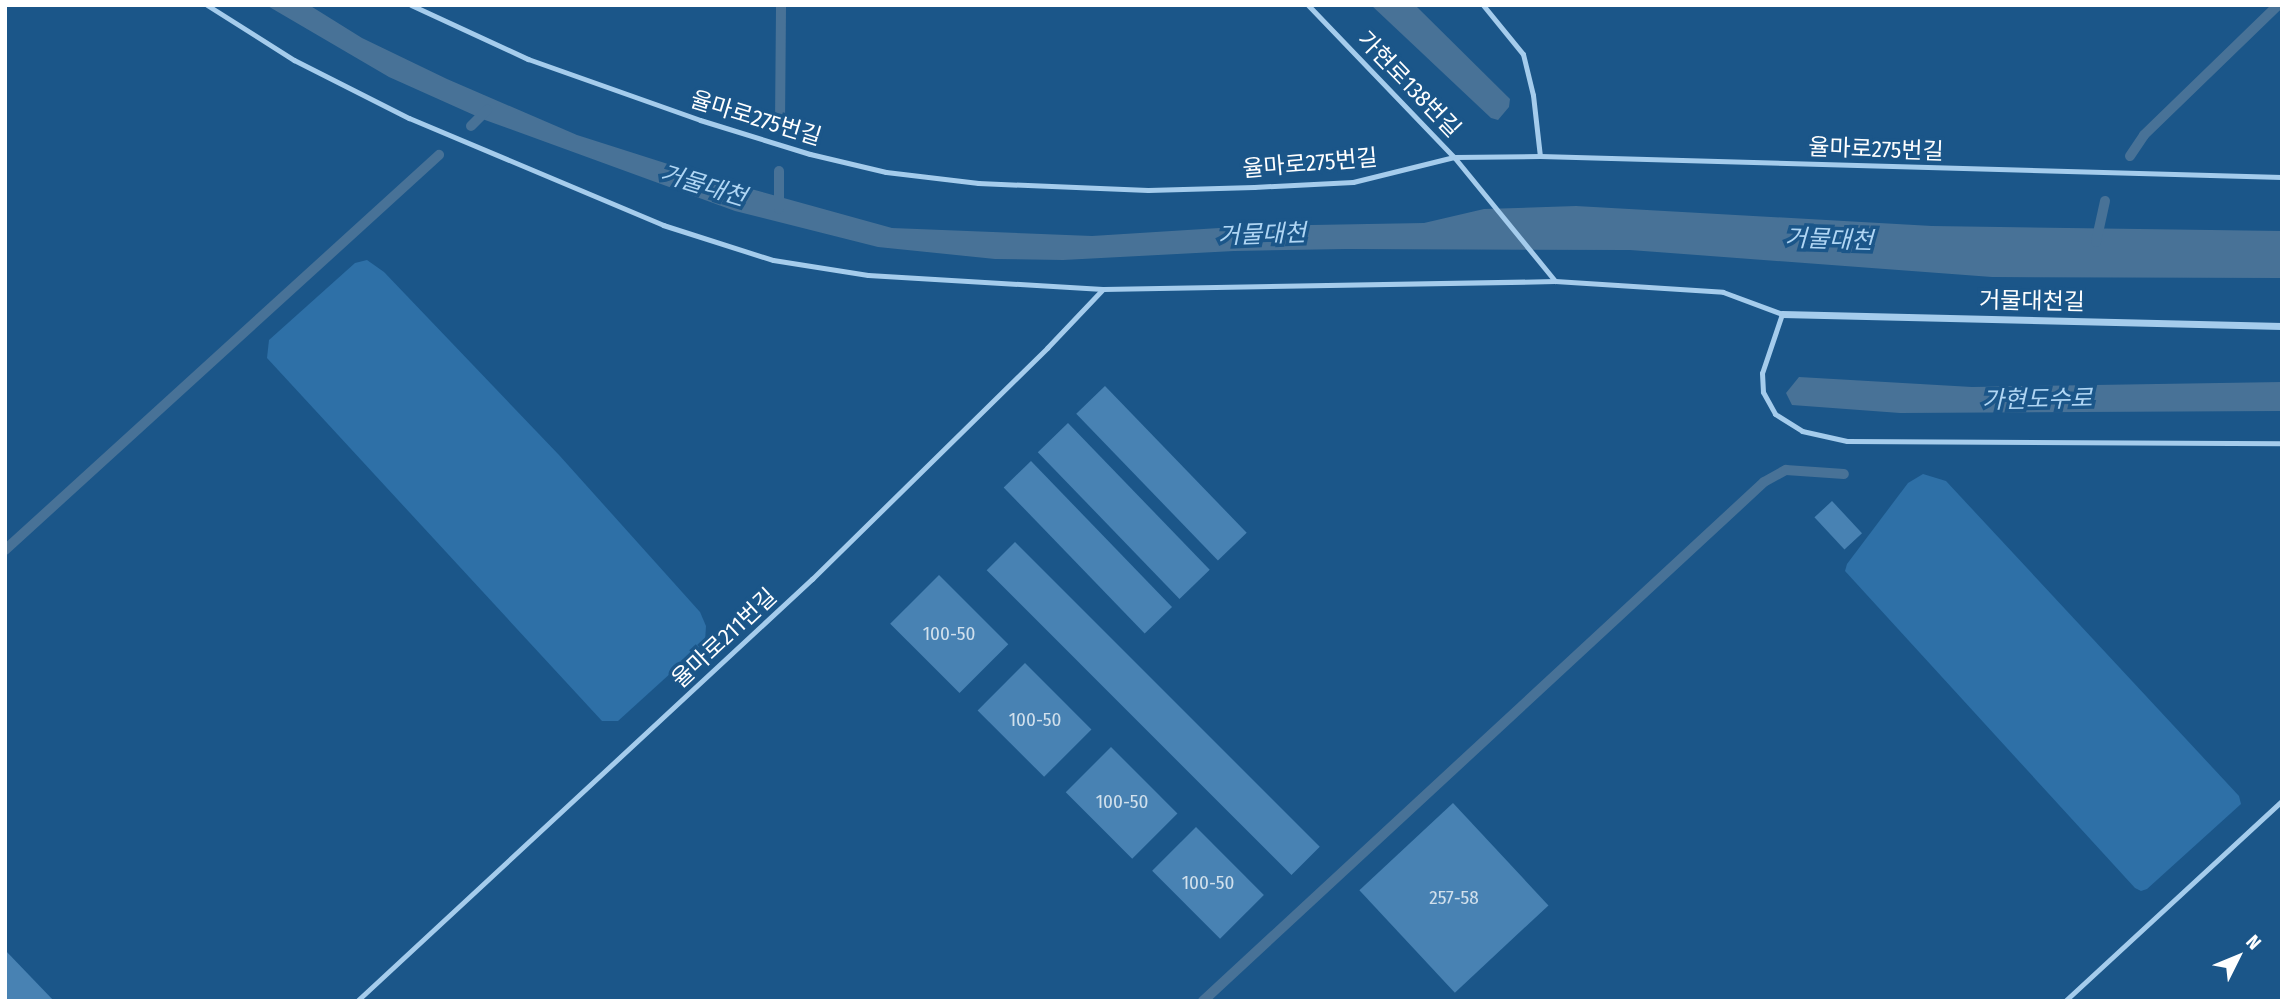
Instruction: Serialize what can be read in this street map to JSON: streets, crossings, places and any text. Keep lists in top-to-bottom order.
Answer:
{
  "streets": {
    "street": ["거물대천길"],
    "lane": ["가현로138번길", "율마로275번길", "율마로211번길"]
  },
  "crossings": [
    ["가현로138번길", "율마로275번길"]
  ],
  "water": ["거물대천", "가현도수로"],
  "house_numbers": [
    "100-50",
    "100-50",
    "100-50",
    "100-50",
    "257-58"
  ],
  "north": "top right"
}
